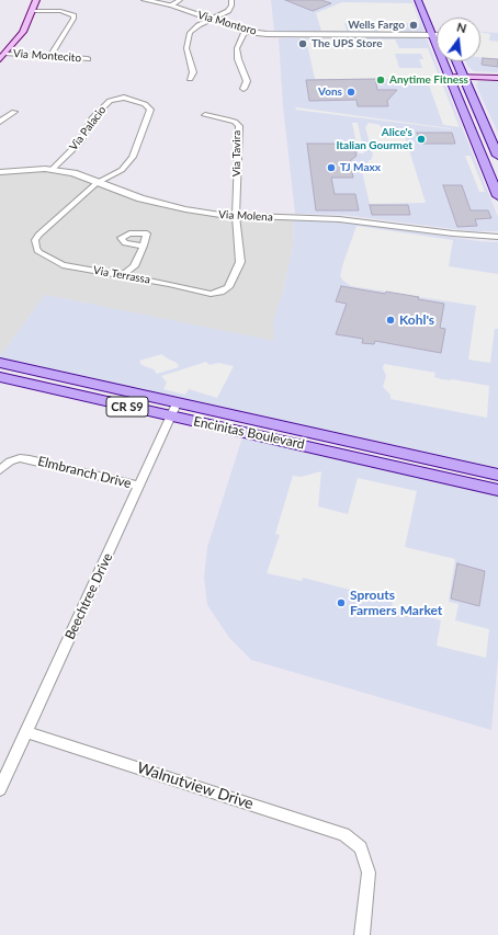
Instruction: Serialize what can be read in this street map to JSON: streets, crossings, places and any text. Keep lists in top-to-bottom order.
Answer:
{
  "streets": {
    "main road": ["CR S9", "Encinitas Boulevard"],
    "street": [
      "Via Montoro",
      "Via Montecito",
      "Via Palacio",
      "Via Tavira",
      "Via Molena",
      "Via Terrassa",
      "Elmbranch Drive",
      "Beechtree Drive",
      "Walnutview Drive"
    ]
  },
  "crossings": [
    ["Via Palacio", "Via Molena"],
    ["Via Palacio", "Via Terrassa"],
    ["Via Tavira", "Via Molena"],
    ["Via Tavira", "Via Terrassa"],
    ["Via Molena", "Via Terrassa"],
    ["Encinitas Boulevard", "Beechtree Drive"],
    ["Elmbranch Drive", "Beechtree Drive"],
    ["Beechtree Drive", "Walnutview Drive"]
  ],
  "places": [
    "Wells Fargo",
    "The UPS Store",
    "Anytime Fitness",
    "Vons",
    "Alice's Italian Gourmet",
    "TJ Maxx",
    "Kohl's",
    "Sprouts Farmers Market"
  ],
  "north": "top"
}
